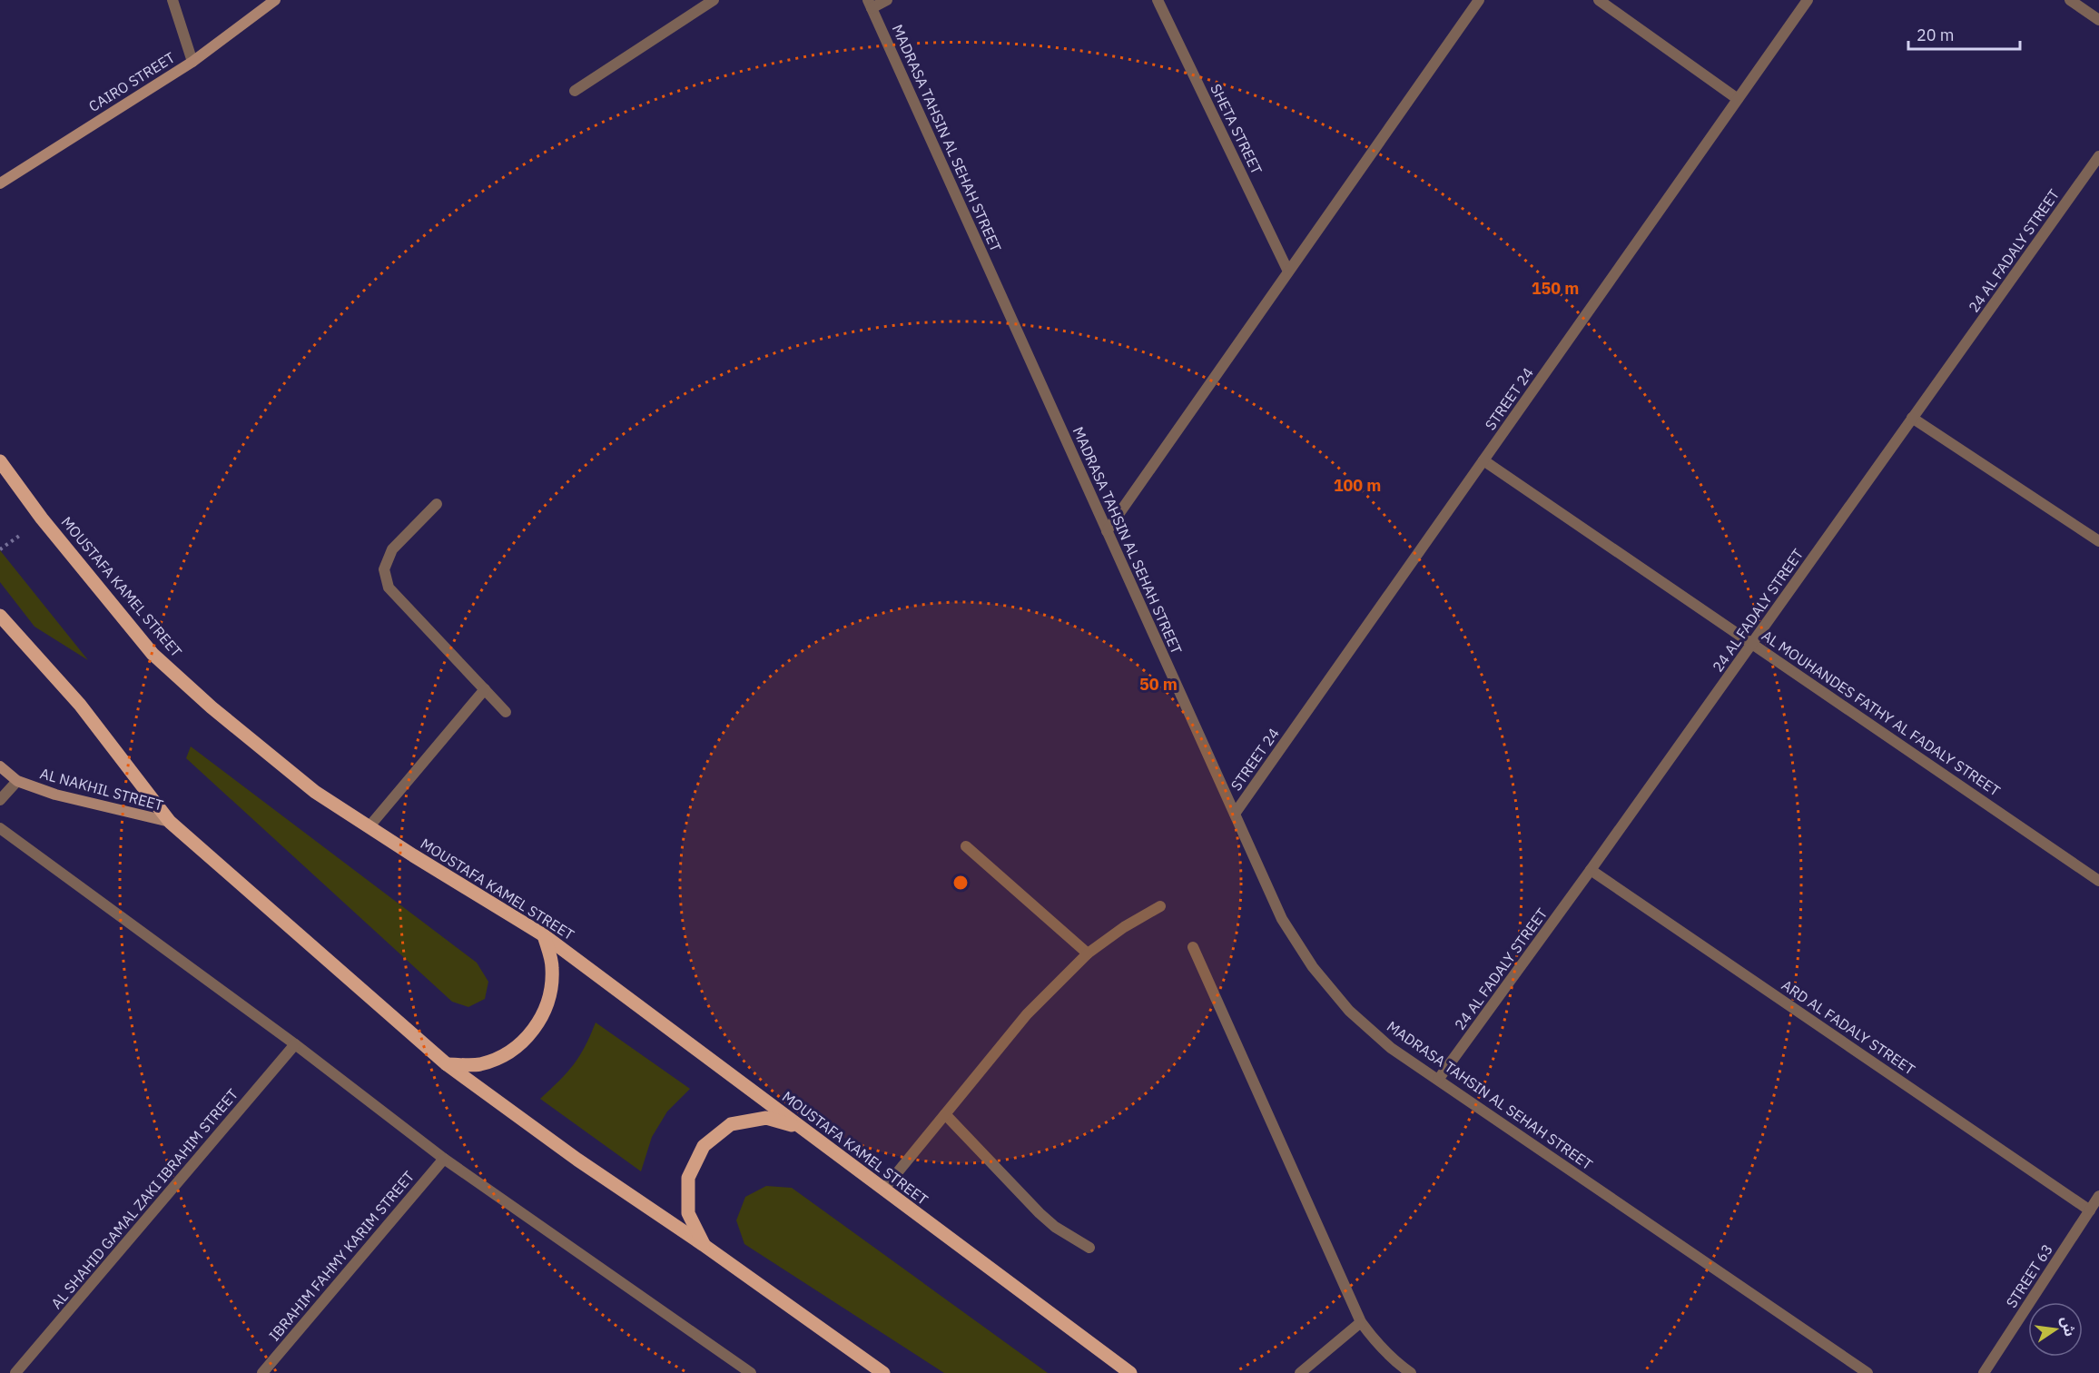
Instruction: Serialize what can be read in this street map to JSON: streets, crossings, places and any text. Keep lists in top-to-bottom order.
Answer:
{
  "streets": {
    "main road": ["MOUSTAFA KAMEL STREET"],
    "street": [
      "CAIRO STREET",
      "SHETA STREET",
      "MADRASA TAHSIN AL SEHAH STREET",
      "24 AL FADALY STREET",
      "STREET 24",
      "AL MOUHANDES FATHY AL FADALY STREET",
      "AL NAKHIL STREET",
      "ARD AL FADALY STREET",
      "AL SHAHID GAMAL ZAKI IBRAHIM STREET",
      "IBRAHIM FAHMY KARIM STREET",
      "STREET 63"
    ]
  },
  "crossings": [
    ["MADRASA TAHSIN AL SEHAH STREET", "24 AL FADALY STREET"],
    ["MADRASA TAHSIN AL SEHAH STREET", "STREET 24"],
    ["24 AL FADALY STREET", "AL MOUHANDES FATHY AL FADALY STREET"],
    ["24 AL FADALY STREET", "ARD AL FADALY STREET"],
    ["STREET 24", "AL MOUHANDES FATHY AL FADALY STREET"],
    ["ARD AL FADALY STREET", "STREET 63"]
  ],
  "scale_bar": "20 m",
  "north": "right",
  "rings": ["150 m", "100 m", "50 m"]
}
